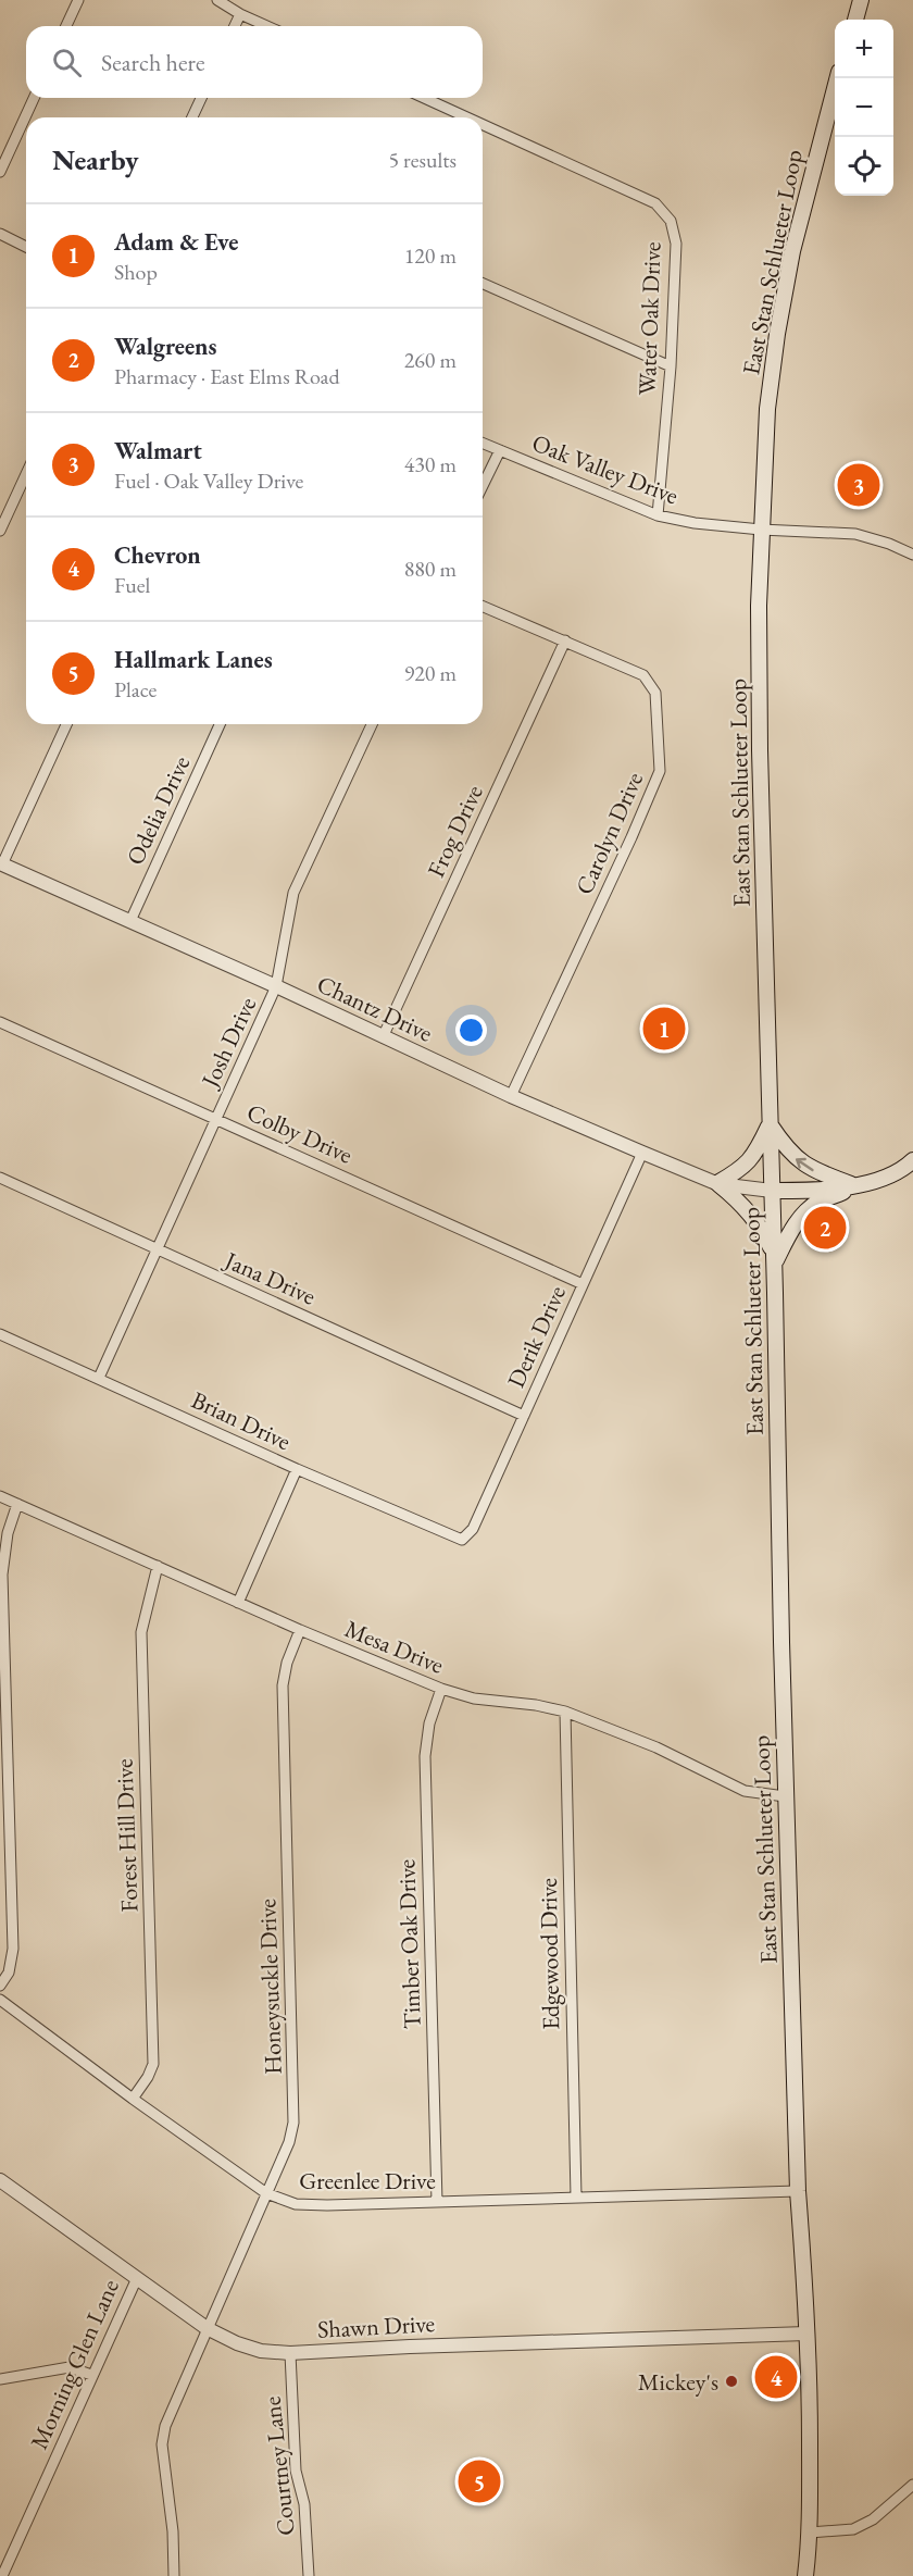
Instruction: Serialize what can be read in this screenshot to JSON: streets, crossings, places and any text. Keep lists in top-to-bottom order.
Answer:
{
  "streets": {
    "main road": ["East Stan Schlueter Loop"],
    "street": [
      "Water Oak Drive",
      "Oak Valley Drive",
      "Odelia Drive",
      "Frog Drive",
      "Carolyn Drive",
      "Chantz Drive",
      "Josh Drive",
      "Colby Drive",
      "Jana Drive",
      "Derik Drive",
      "Brian Drive",
      "Mesa Drive",
      "Forest Hill Drive",
      "Timber Oak Drive",
      "Edgewood Drive",
      "Honeysuckle Drive",
      "Greenlee Drive",
      "Shawn Drive",
      "Morning Glen Lane",
      "Courtney Lane"
    ]
  },
  "crossings": [
    ["East Stan Schlueter Loop", "Oak Valley Drive"],
    ["East Stan Schlueter Loop", "Chantz Drive"],
    ["East Stan Schlueter Loop", "Mesa Drive"],
    ["East Stan Schlueter Loop", "Greenlee Drive"],
    ["East Stan Schlueter Loop", "Shawn Drive"],
    ["Water Oak Drive", "Oak Valley Drive"],
    ["Odelia Drive", "Chantz Drive"],
    ["Frog Drive", "Carolyn Drive"],
    ["Frog Drive", "Chantz Drive"],
    ["Carolyn Drive", "Chantz Drive"],
    ["Chantz Drive", "Josh Drive"],
    ["Chantz Drive", "Derik Drive"],
    ["Josh Drive", "Colby Drive"],
    ["Josh Drive", "Jana Drive"],
    ["Josh Drive", "Brian Drive"],
    ["Colby Drive", "Derik Drive"],
    ["Jana Drive", "Derik Drive"],
    ["Derik Drive", "Brian Drive"],
    ["Mesa Drive", "Forest Hill Drive"],
    ["Mesa Drive", "Timber Oak Drive"],
    ["Mesa Drive", "Edgewood Drive"],
    ["Mesa Drive", "Honeysuckle Drive"],
    ["Forest Hill Drive", "Greenlee Drive"],
    ["Timber Oak Drive", "Greenlee Drive"],
    ["Edgewood Drive", "Greenlee Drive"],
    ["Honeysuckle Drive", "Greenlee Drive"],
    ["Honeysuckle Drive", "Shawn Drive"],
    ["Shawn Drive", "Morning Glen Lane"],
    ["Shawn Drive", "Courtney Lane"]
  ],
  "places": ["Mickey's"],
  "page": {
    "map_buttons": ["+", "−"],
    "search": "Search here",
    "heading": ["Nearby", "5 results"],
    "list": [
      {
        "mark": "1",
        "name": "Adam & Eve",
        "note": "Shop",
        "value": "120 m"
      },
      {
        "mark": "2",
        "name": "Walgreens",
        "note": "Pharmacy · East Elms Road",
        "value": "260 m"
      },
      {
        "mark": "3",
        "name": "Walmart",
        "note": "Fuel · Oak Valley Drive",
        "value": "430 m"
      },
      {
        "mark": "4",
        "name": "Chevron",
        "note": "Fuel",
        "value": "880 m"
      },
      {
        "mark": "5",
        "name": "Hallmark Lanes",
        "note": "Place",
        "value": "920 m"
      }
    ],
    "pins": [
      "3",
      "1",
      "2",
      "4",
      "5"
    ]
  }
}
